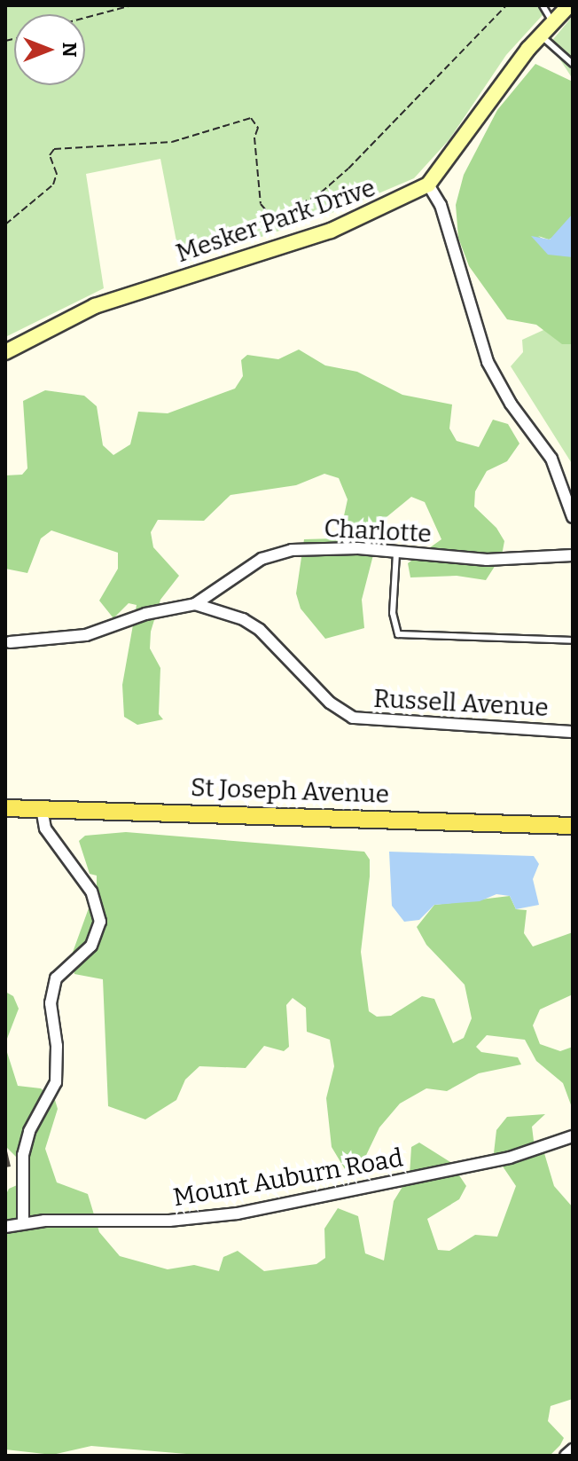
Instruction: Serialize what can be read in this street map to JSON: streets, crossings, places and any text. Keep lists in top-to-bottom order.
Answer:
{
  "streets": {
    "main road": ["St Joseph Avenue"],
    "street": [
      "Mesker Park Drive",
      "Charlotte",
      "Russell Avenue",
      "Mount Auburn Road"
    ]
  },
  "crossings": [
    ["Charlotte", "Russell Avenue"]
  ],
  "north": "right"
}
